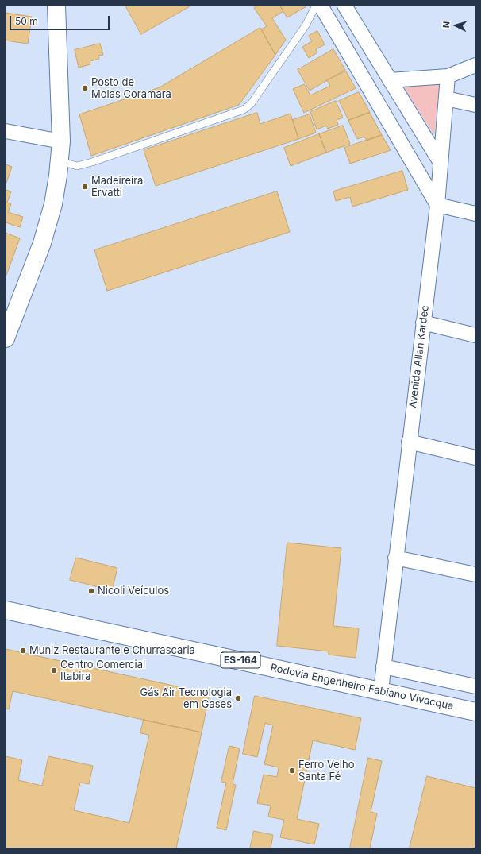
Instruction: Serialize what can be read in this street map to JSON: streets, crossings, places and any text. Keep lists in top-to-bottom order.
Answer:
{
  "streets": {
    "main road": ["ES-164", "Rodovia Engenheiro Fabiano Vivacqua"],
    "street": ["Avenida Allan Kardec"]
  },
  "crossings": [
    ["Avenida Allan Kardec", "Rodovia Engenheiro Fabiano Vivacqua"]
  ],
  "places": [
    "Posto de Molas Coramara",
    "Madeireira Ervatti",
    "Nicoli Veículos",
    "Muniz Restaurante e Churrascaria",
    "Centro Comercial Itabira",
    "Gás Air Tecnologia em Gases",
    "Ferro Velho Santa Fé"
  ],
  "scale_bar": "50 m",
  "north": "left"
}
